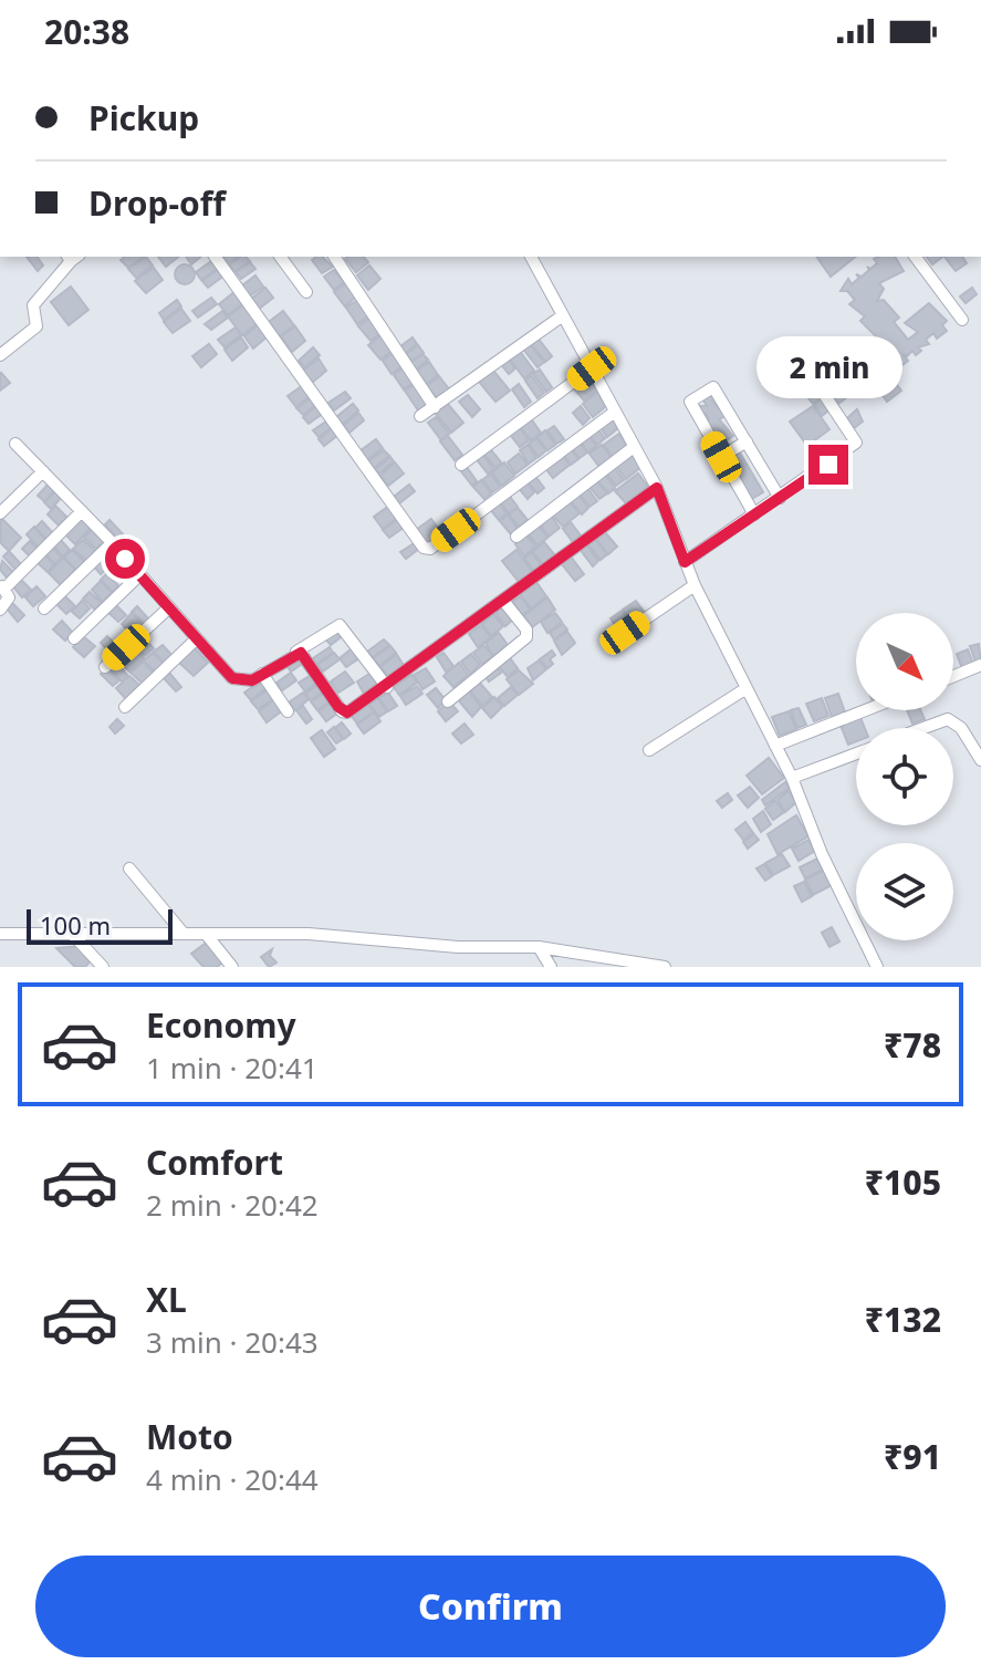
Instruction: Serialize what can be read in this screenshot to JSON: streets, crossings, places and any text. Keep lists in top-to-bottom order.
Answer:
{
  "scale_bar": "100 m",
  "north": "bottom right",
  "page": {
    "status": "20:38",
    "banner": ["Pickup", "Drop-off"],
    "bubble": "2 min",
    "scale": "100 m",
    "list": [
      {
        "name": "Economy",
        "note": "1 min · 20:41",
        "value": "₹78"
      },
      {
        "name": "Comfort",
        "note": "2 min · 20:42",
        "value": "₹105"
      },
      {
        "name": "XL",
        "note": "3 min · 20:43",
        "value": "₹132"
      },
      {
        "name": "Moto",
        "note": "4 min · 20:44",
        "value": "₹91"
      }
    ],
    "buttons": "Confirm"
  }
}
